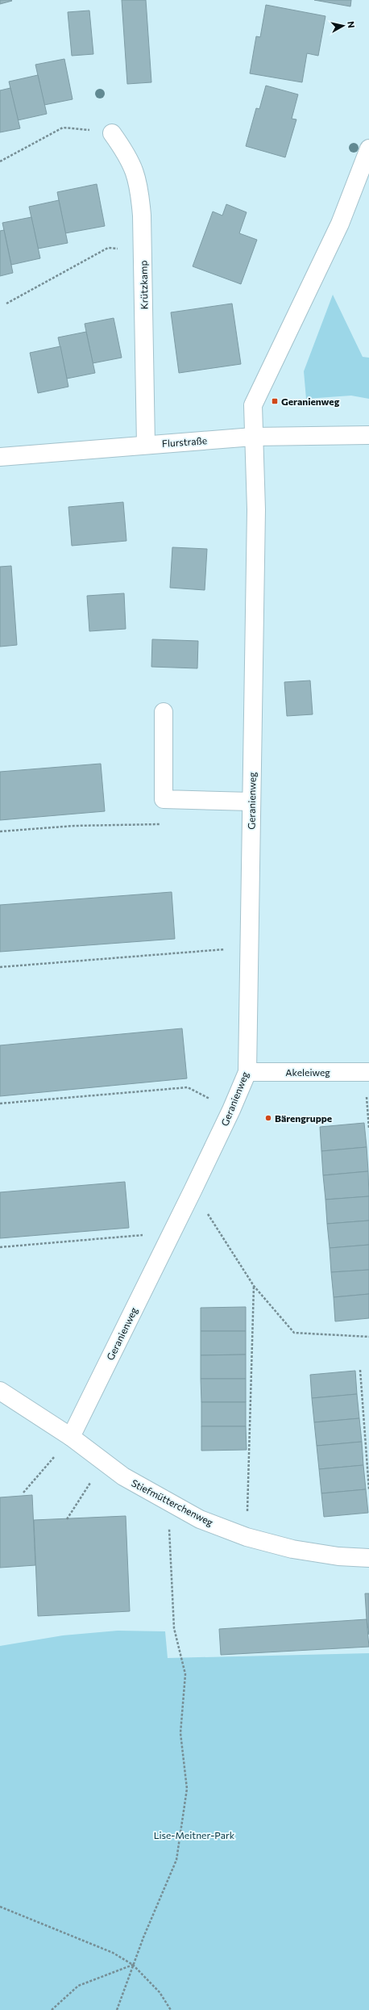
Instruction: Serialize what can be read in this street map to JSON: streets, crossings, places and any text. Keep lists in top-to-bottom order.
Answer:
{
  "streets": {
    "street": [
      "Krützkamp",
      "Flurstraße",
      "Geranienweg",
      "Akeleiweg",
      "Stiefmütterchenweg"
    ]
  },
  "crossings": [
    ["Krützkamp", "Flurstraße"],
    ["Flurstraße", "Geranienweg"],
    ["Geranienweg", "Akeleiweg"],
    ["Geranienweg", "Stiefmütterchenweg"]
  ],
  "parks": ["Lise-Meitner-Park"],
  "places": {
    "transit": ["Geranienweg"],
    "other": ["Bärengruppe"]
  },
  "north": "right"
}
